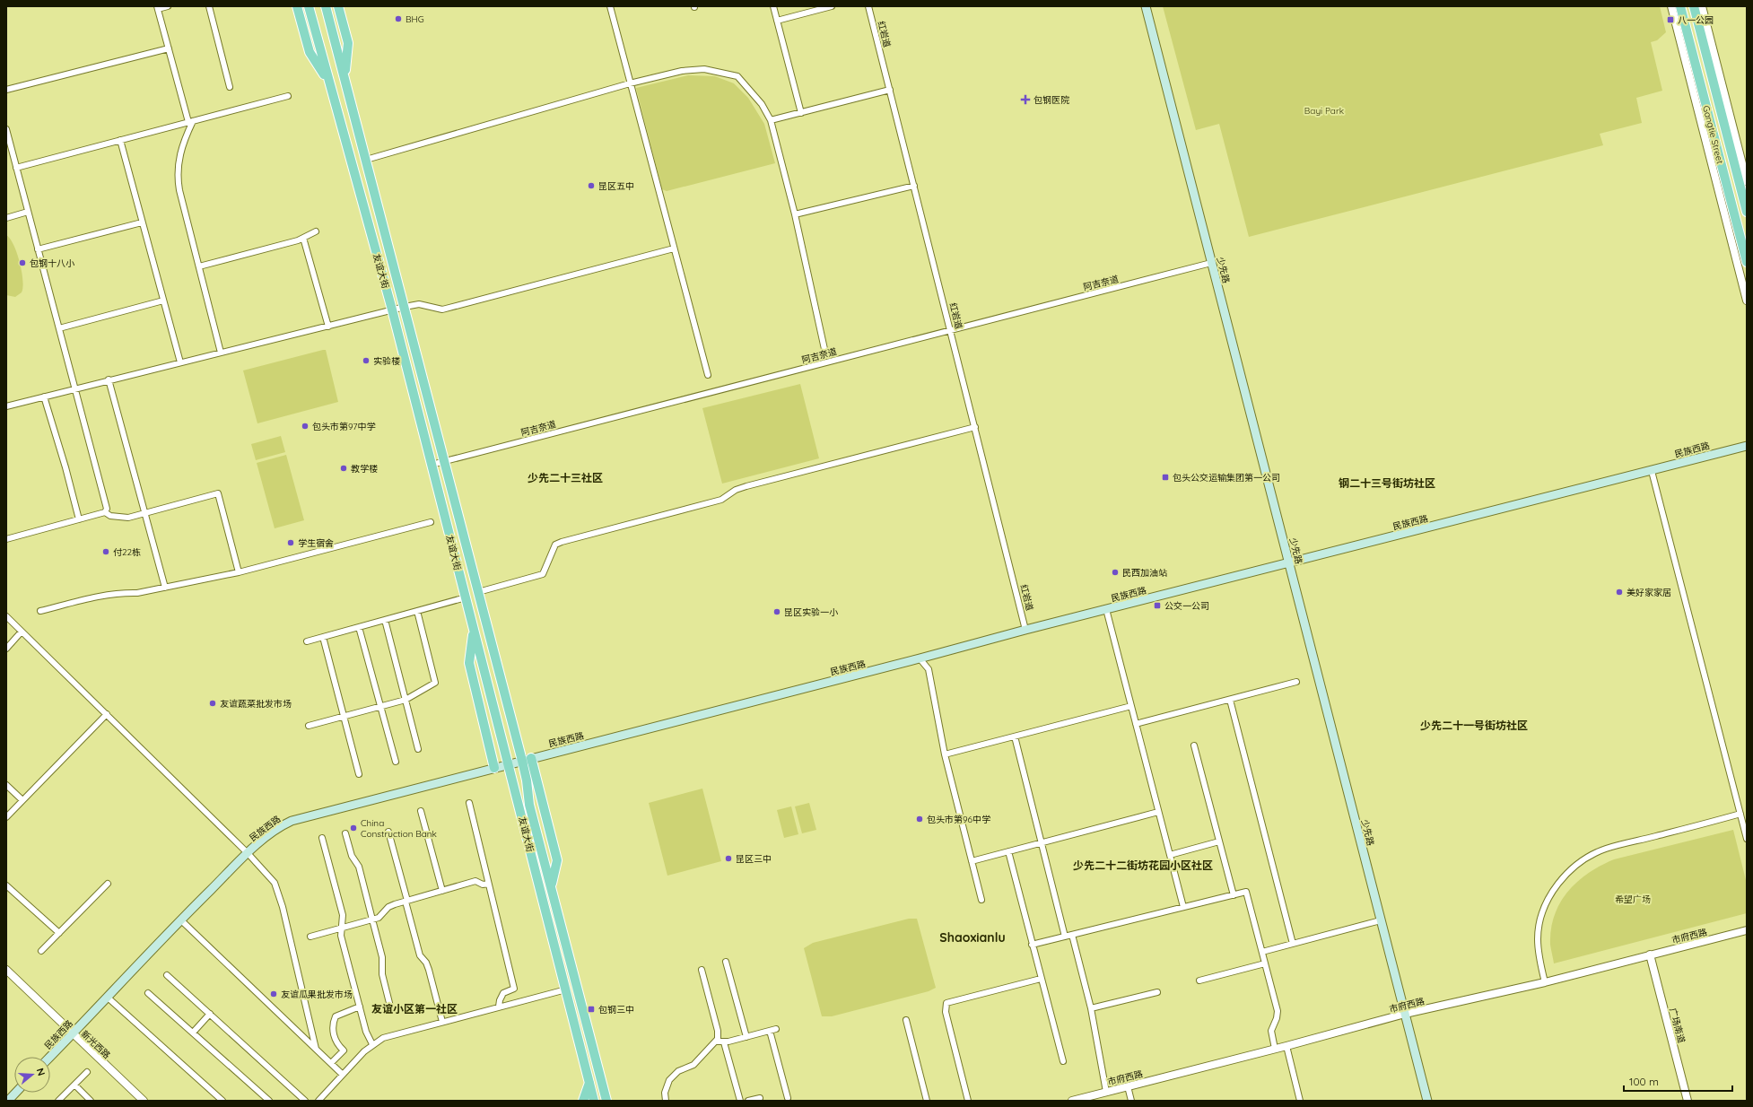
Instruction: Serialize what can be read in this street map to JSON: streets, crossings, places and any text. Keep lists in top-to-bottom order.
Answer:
{
  "streets": {
    "main road": [
      "Gangtie Street",
      "少先路",
      "友谊大街",
      "民族西路"
    ],
    "street": [
      "红岩道",
      "阿吉奈道",
      "市府西路",
      "广场南道",
      "新光西路"
    ]
  },
  "crossings": [
    ["红岩道", "阿吉奈道"],
    ["红岩道", "民族西路"],
    ["少先路", "阿吉奈道"],
    ["少先路", "民族西路"],
    ["少先路", "市府西路"],
    ["友谊大街", "阿吉奈道"],
    ["友谊大街", "民族西路"],
    ["民族西路", "新光西路"],
    ["市府西路", "广场南道"]
  ],
  "districts": [
    "少先二十三社区",
    "钢二十三号街坊社区",
    "少先二十一号街坊社区",
    "少先二十二街坊花园小区社区",
    "Shaoxianlu",
    "友谊小区第一社区"
  ],
  "parks": ["Bayi Park", "希望广场"],
  "places": {
    "other": [
      "BHG",
      "昆区五中",
      "包钢十八小",
      "实验楼",
      "包头市第97中学",
      "教学楼",
      "学生宿舍",
      "付22栋",
      "民西加油站",
      "美好家家居",
      "昆区实验一小",
      "友谊蔬菜批发市场",
      "包头市第96中学",
      "China Construction Bank",
      "昆区三中",
      "友谊瓜果批发市场"
    ],
    "transit": [
      "八一公园",
      "包头公交运输集团第一公司",
      "公交一公司",
      "包钢三中"
    ],
    "health": ["包钢医院"]
  },
  "scale_bar": "100 m",
  "north": "right"
}
